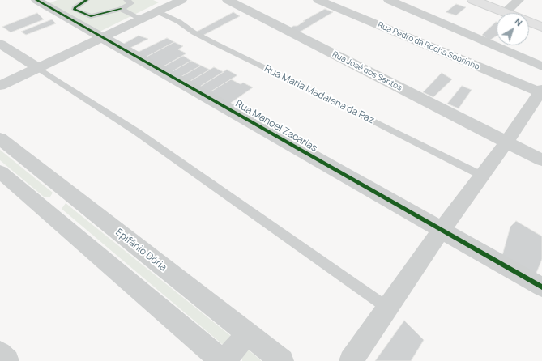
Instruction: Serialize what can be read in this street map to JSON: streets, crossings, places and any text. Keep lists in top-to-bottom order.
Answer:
{
  "streets": {
    "street": [
      "Rua Pedro da Rocha Sobrinho",
      "Rua José dos Santos",
      "Rua Manoel Zacarias",
      "Epifânio Dória"
    ],
    "lane": ["Rua Maria Madalena da Paz"]
  },
  "north": "top right"
}
